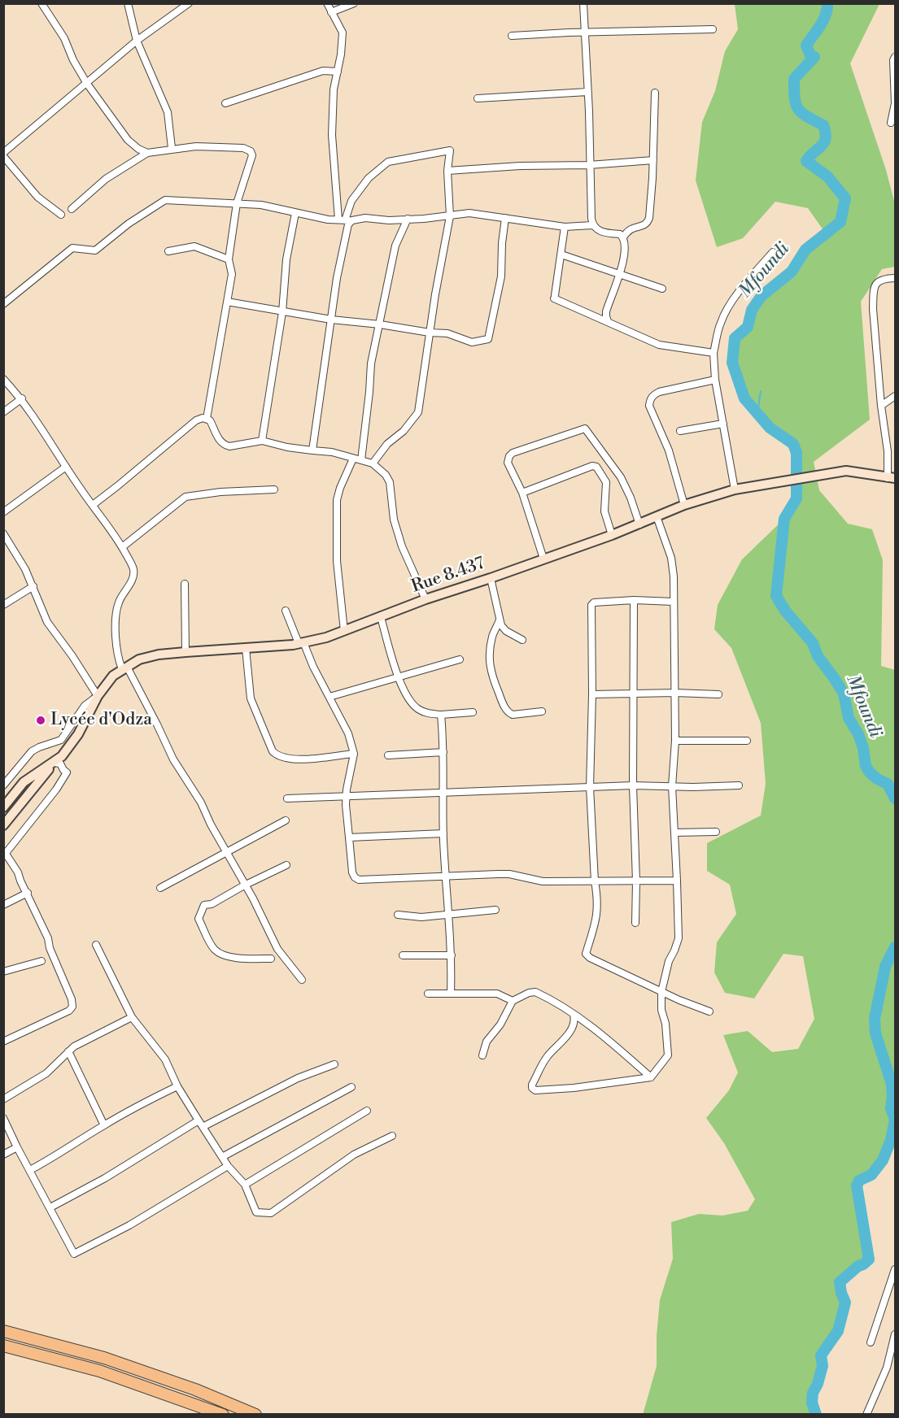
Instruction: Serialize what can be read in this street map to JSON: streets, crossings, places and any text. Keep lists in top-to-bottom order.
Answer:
{
  "streets": {
    "main road": ["Rue 8.437"]
  },
  "water": ["Mfoundi"],
  "places": ["Lycée d'Odza"]
}
